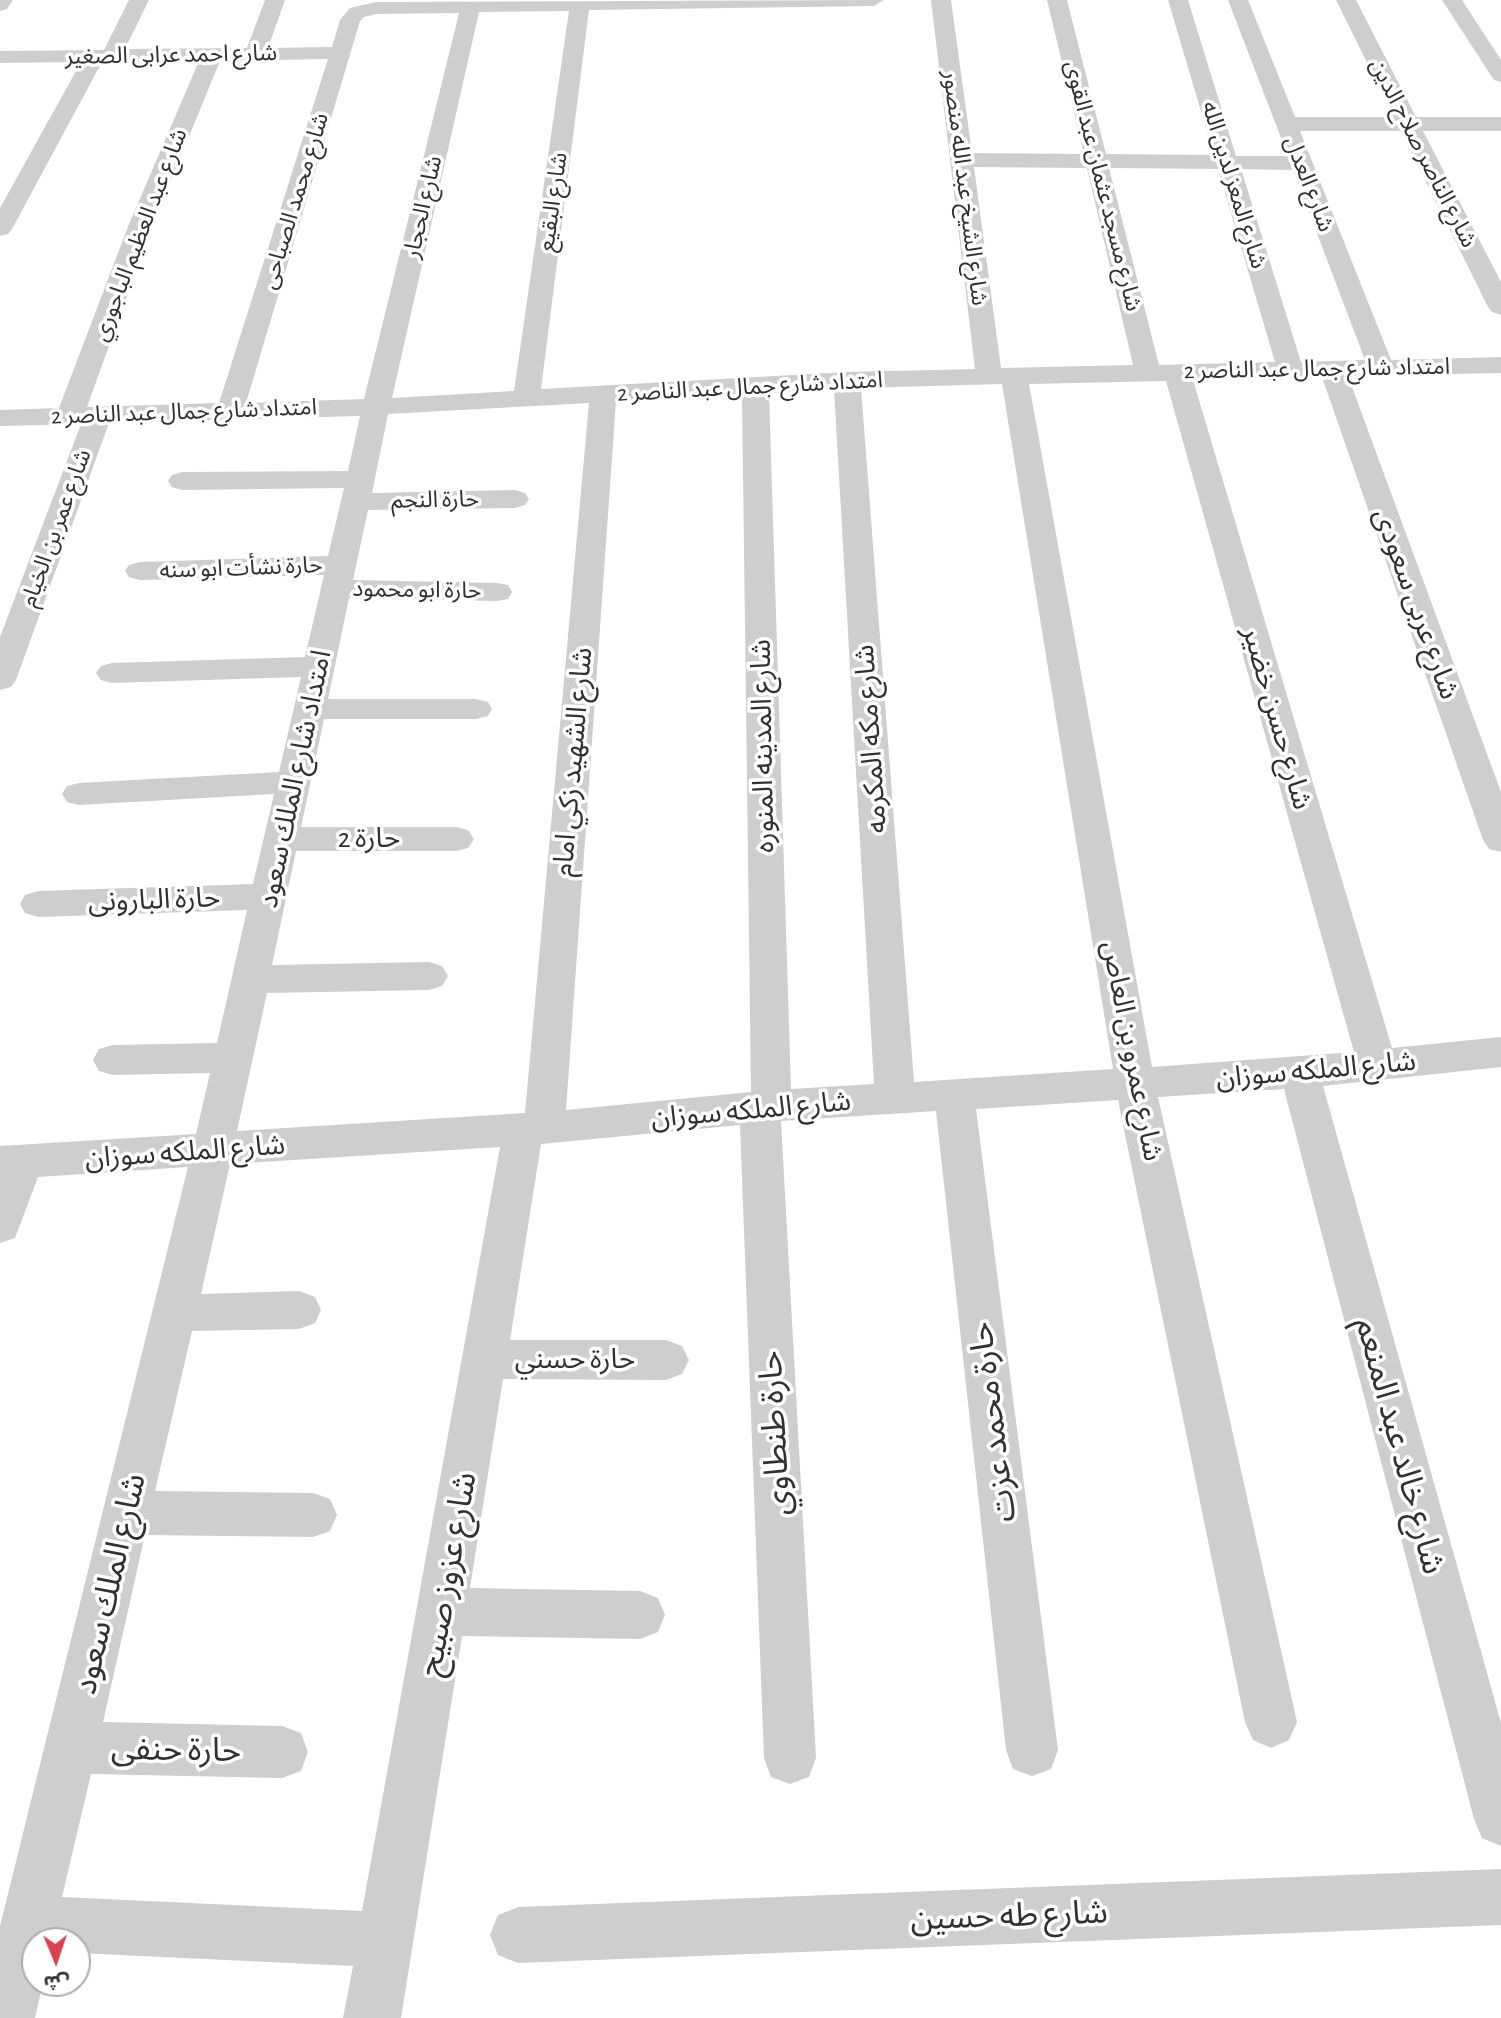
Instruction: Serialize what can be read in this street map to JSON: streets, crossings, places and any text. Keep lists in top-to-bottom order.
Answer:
{
  "streets": {
    "street": [
      "شارع احمد عرابى الصغير",
      "شارع الناصر صلاح الدين",
      "شارع العدل",
      "شارع المعز لدين الله",
      "شارع مسجد عثمان عبد القوى",
      "شارع الشيخ عبد الله منصور",
      "شارع محمد الصباحى",
      "شارع البقيع",
      "شارع الحجار",
      "شارع عبد العظيم الباجوري",
      "امتداد شارع جمال عبد الناصر 2",
      "حارة النجم",
      "شارع عمر بن الخيام",
      "حارة نشأت ابو سنه",
      "حارة ابو محمود",
      "شارع عربى سعودى",
      "شارع حسن خضير",
      "شارع مكه المكرمه",
      "شارع المدينه المنوره",
      "شارع الشهيد زكي امام",
      "امتداد شارع الملك سعود",
      "حارة 2",
      "حارة البارونى",
      "شارع عمرو بن العاص",
      "شارع الملكه سوزان",
      "حارة حسني",
      "حارة محمد عزت",
      "حارة طنطاوي",
      "شارع خالد عبد المنعم",
      "شارع عزوز صبيح",
      "شارع الملك سعود",
      "حارة حنفى",
      "شارع طه حسين"
    ]
  },
  "crossings": [
    ["شارع احمد عرابى الصغير", "شارع محمد الصباحى"],
    ["شارع احمد عرابى الصغير", "شارع عبد العظيم الباجوري"],
    ["شارع العدل", "امتداد شارع جمال عبد الناصر 2"],
    ["شارع المعز لدين الله", "امتداد شارع جمال عبد الناصر 2"],
    ["شارع مسجد عثمان عبد القوى", "امتداد شارع جمال عبد الناصر 2"],
    ["شارع مسجد عثمان عبد القوى", "شارع حسن خضير"],
    ["شارع الشيخ عبد الله منصور", "امتداد شارع جمال عبد الناصر 2"],
    ["شارع الشيخ عبد الله منصور", "شارع عمرو بن العاص"],
    ["شارع محمد الصباحى", "امتداد شارع جمال عبد الناصر 2"],
    ["شارع البقيع", "امتداد شارع جمال عبد الناصر 2"],
    ["شارع الحجار", "امتداد شارع جمال عبد الناصر 2"],
    ["شارع الحجار", "امتداد شارع الملك سعود"],
    ["شارع عبد العظيم الباجوري", "امتداد شارع جمال عبد الناصر 2"],
    ["شارع عبد العظيم الباجوري", "شارع عمر بن الخيام"],
    ["امتداد شارع جمال عبد الناصر 2", "شارع عمر بن الخيام"],
    ["امتداد شارع جمال عبد الناصر 2", "شارع عربى سعودى"],
    ["امتداد شارع جمال عبد الناصر 2", "شارع حسن خضير"],
    ["امتداد شارع جمال عبد الناصر 2", "شارع مكه المكرمه"],
    ["امتداد شارع جمال عبد الناصر 2", "شارع المدينه المنوره"],
    ["امتداد شارع جمال عبد الناصر 2", "شارع الشهيد زكي امام"],
    ["امتداد شارع جمال عبد الناصر 2", "امتداد شارع الملك سعود"],
    ["امتداد شارع جمال عبد الناصر 2", "شارع عمرو بن العاص"],
    ["حارة النجم", "امتداد شارع الملك سعود"],
    ["حارة نشأت ابو سنه", "حارة ابو محمود"],
    ["حارة نشأت ابو سنه", "امتداد شارع الملك سعود"],
    ["حارة ابو محمود", "امتداد شارع الملك سعود"],
    ["شارع حسن خضير", "شارع الملكه سوزان"],
    ["شارع مكه المكرمه", "شارع الملكه سوزان"],
    ["شارع المدينه المنوره", "شارع الملكه سوزان"],
    ["شارع المدينه المنوره", "حارة طنطاوي"],
    ["شارع الشهيد زكي امام", "شارع الملكه سوزان"],
    ["شارع الشهيد زكي امام", "شارع عزوز صبيح"],
    ["امتداد شارع الملك سعود", "حارة 2"],
    ["امتداد شارع الملك سعود", "حارة البارونى"],
    ["امتداد شارع الملك سعود", "شارع الملكه سوزان"],
    ["امتداد شارع الملك سعود", "شارع الملك سعود"],
    ["شارع عمرو بن العاص", "شارع الملكه سوزان"],
    ["شارع الملكه سوزان", "حارة محمد عزت"],
    ["شارع الملكه سوزان", "حارة طنطاوي"],
    ["شارع الملكه سوزان", "شارع خالد عبد المنعم"],
    ["شارع الملكه سوزان", "شارع عزوز صبيح"],
    ["شارع الملكه سوزان", "شارع الملك سعود"],
    ["حارة حسني", "شارع عزوز صبيح"],
    ["شارع الملك سعود", "حارة حنفى"]
  ],
  "north": "bottom"
}
